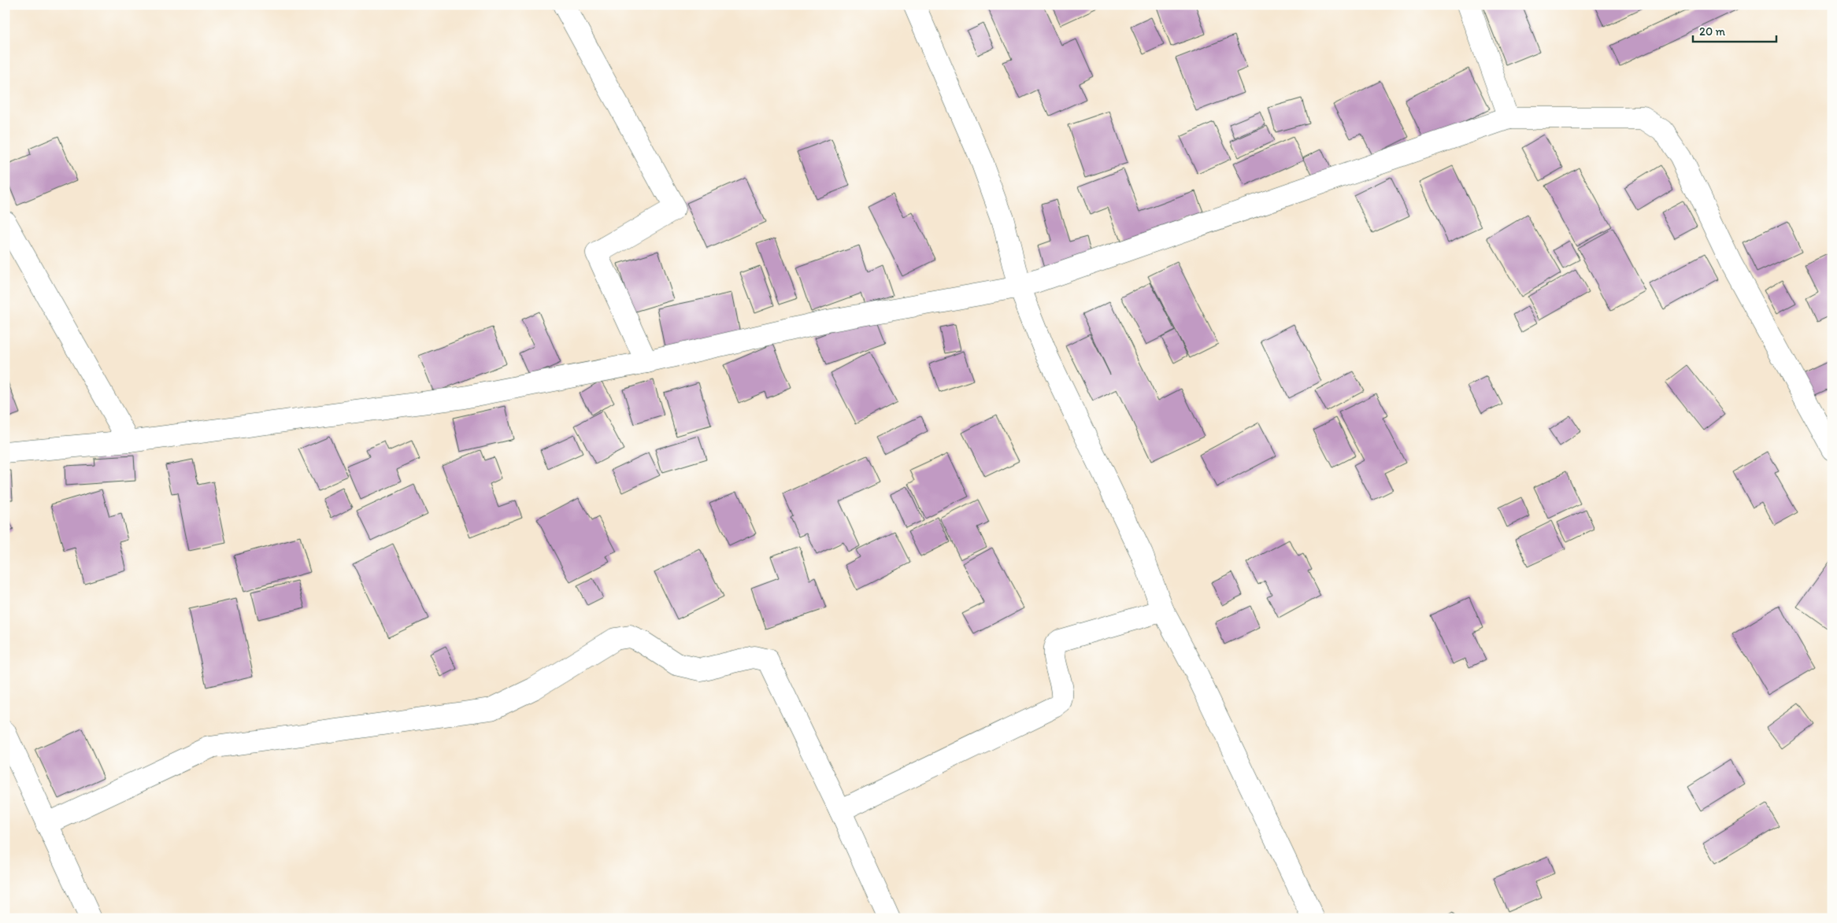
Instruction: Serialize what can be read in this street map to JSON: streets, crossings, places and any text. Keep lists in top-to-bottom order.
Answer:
{
  "scale_bar": "20 m"
}
